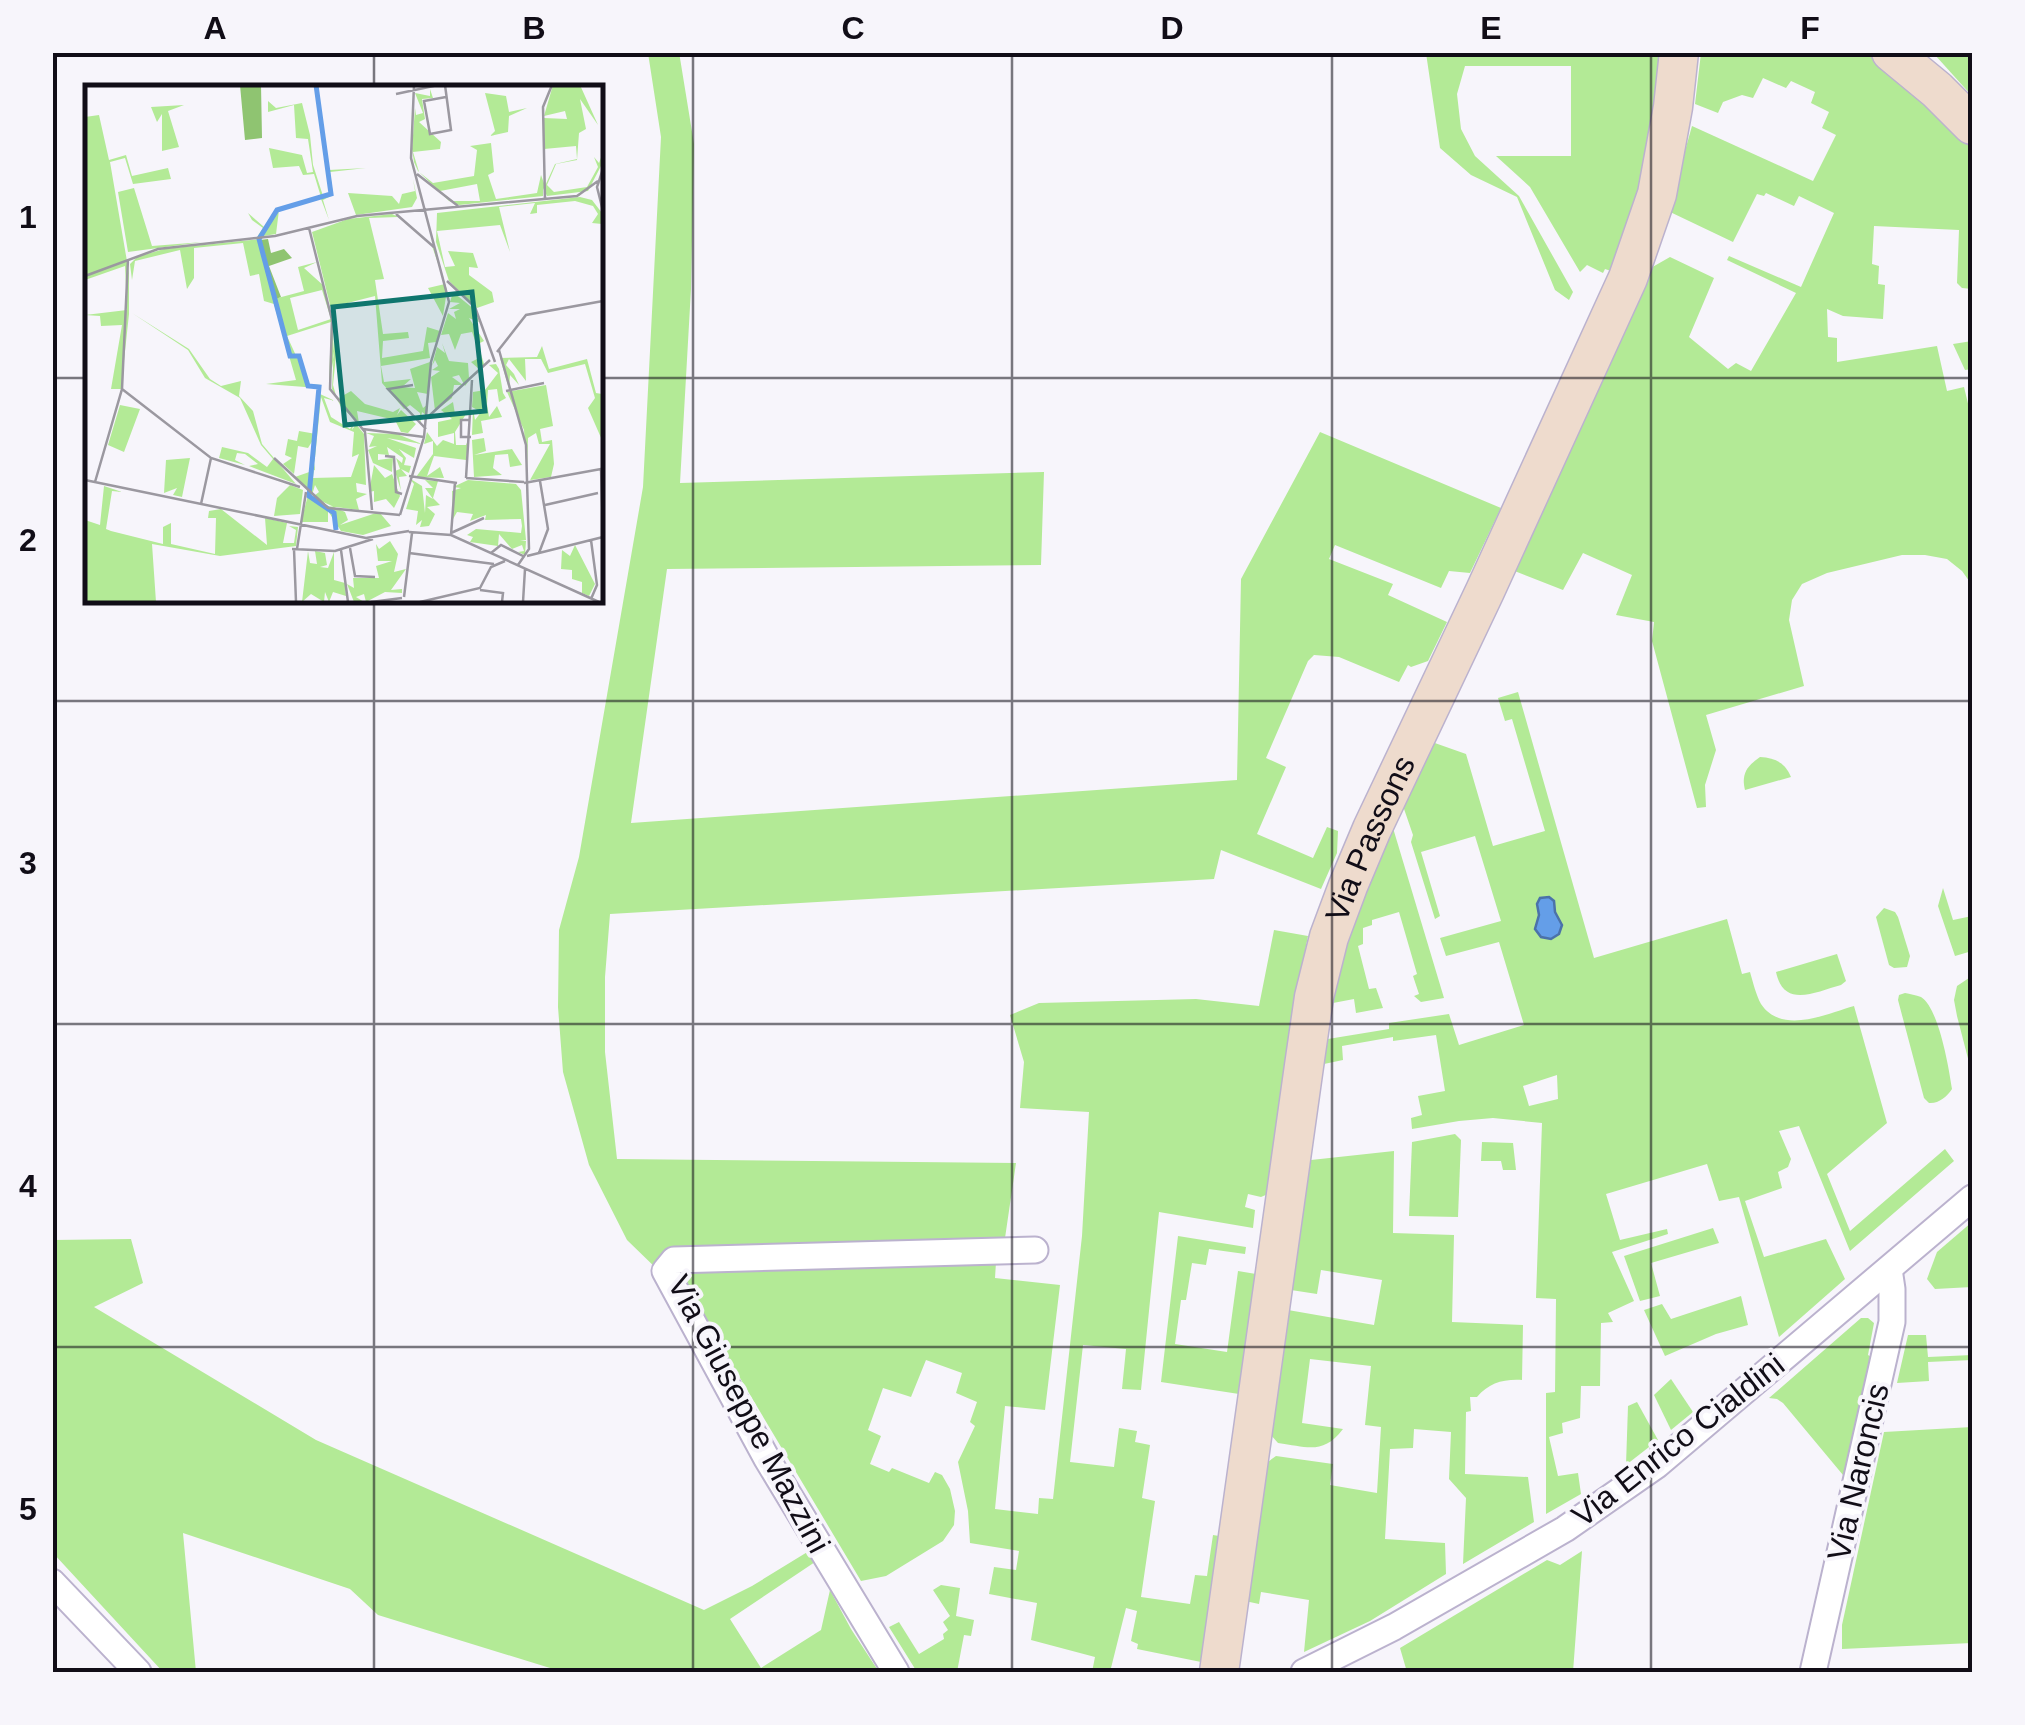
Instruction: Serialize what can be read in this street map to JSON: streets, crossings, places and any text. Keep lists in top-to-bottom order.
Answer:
{
  "streets": {
    "street": [
      "Via Passons",
      "Via Giuseppe Mazzini",
      "Via Enrico Cialdini",
      "Via Naroncis"
    ]
  },
  "crossings": [
    ["Via Enrico Cialdini", "Via Naroncis"]
  ],
  "grid": {
    "columns": [
      "A",
      "B",
      "C",
      "D",
      "E",
      "F"
    ],
    "rows": [
      "1",
      "2",
      "3",
      "4",
      "5"
    ]
  }
}
